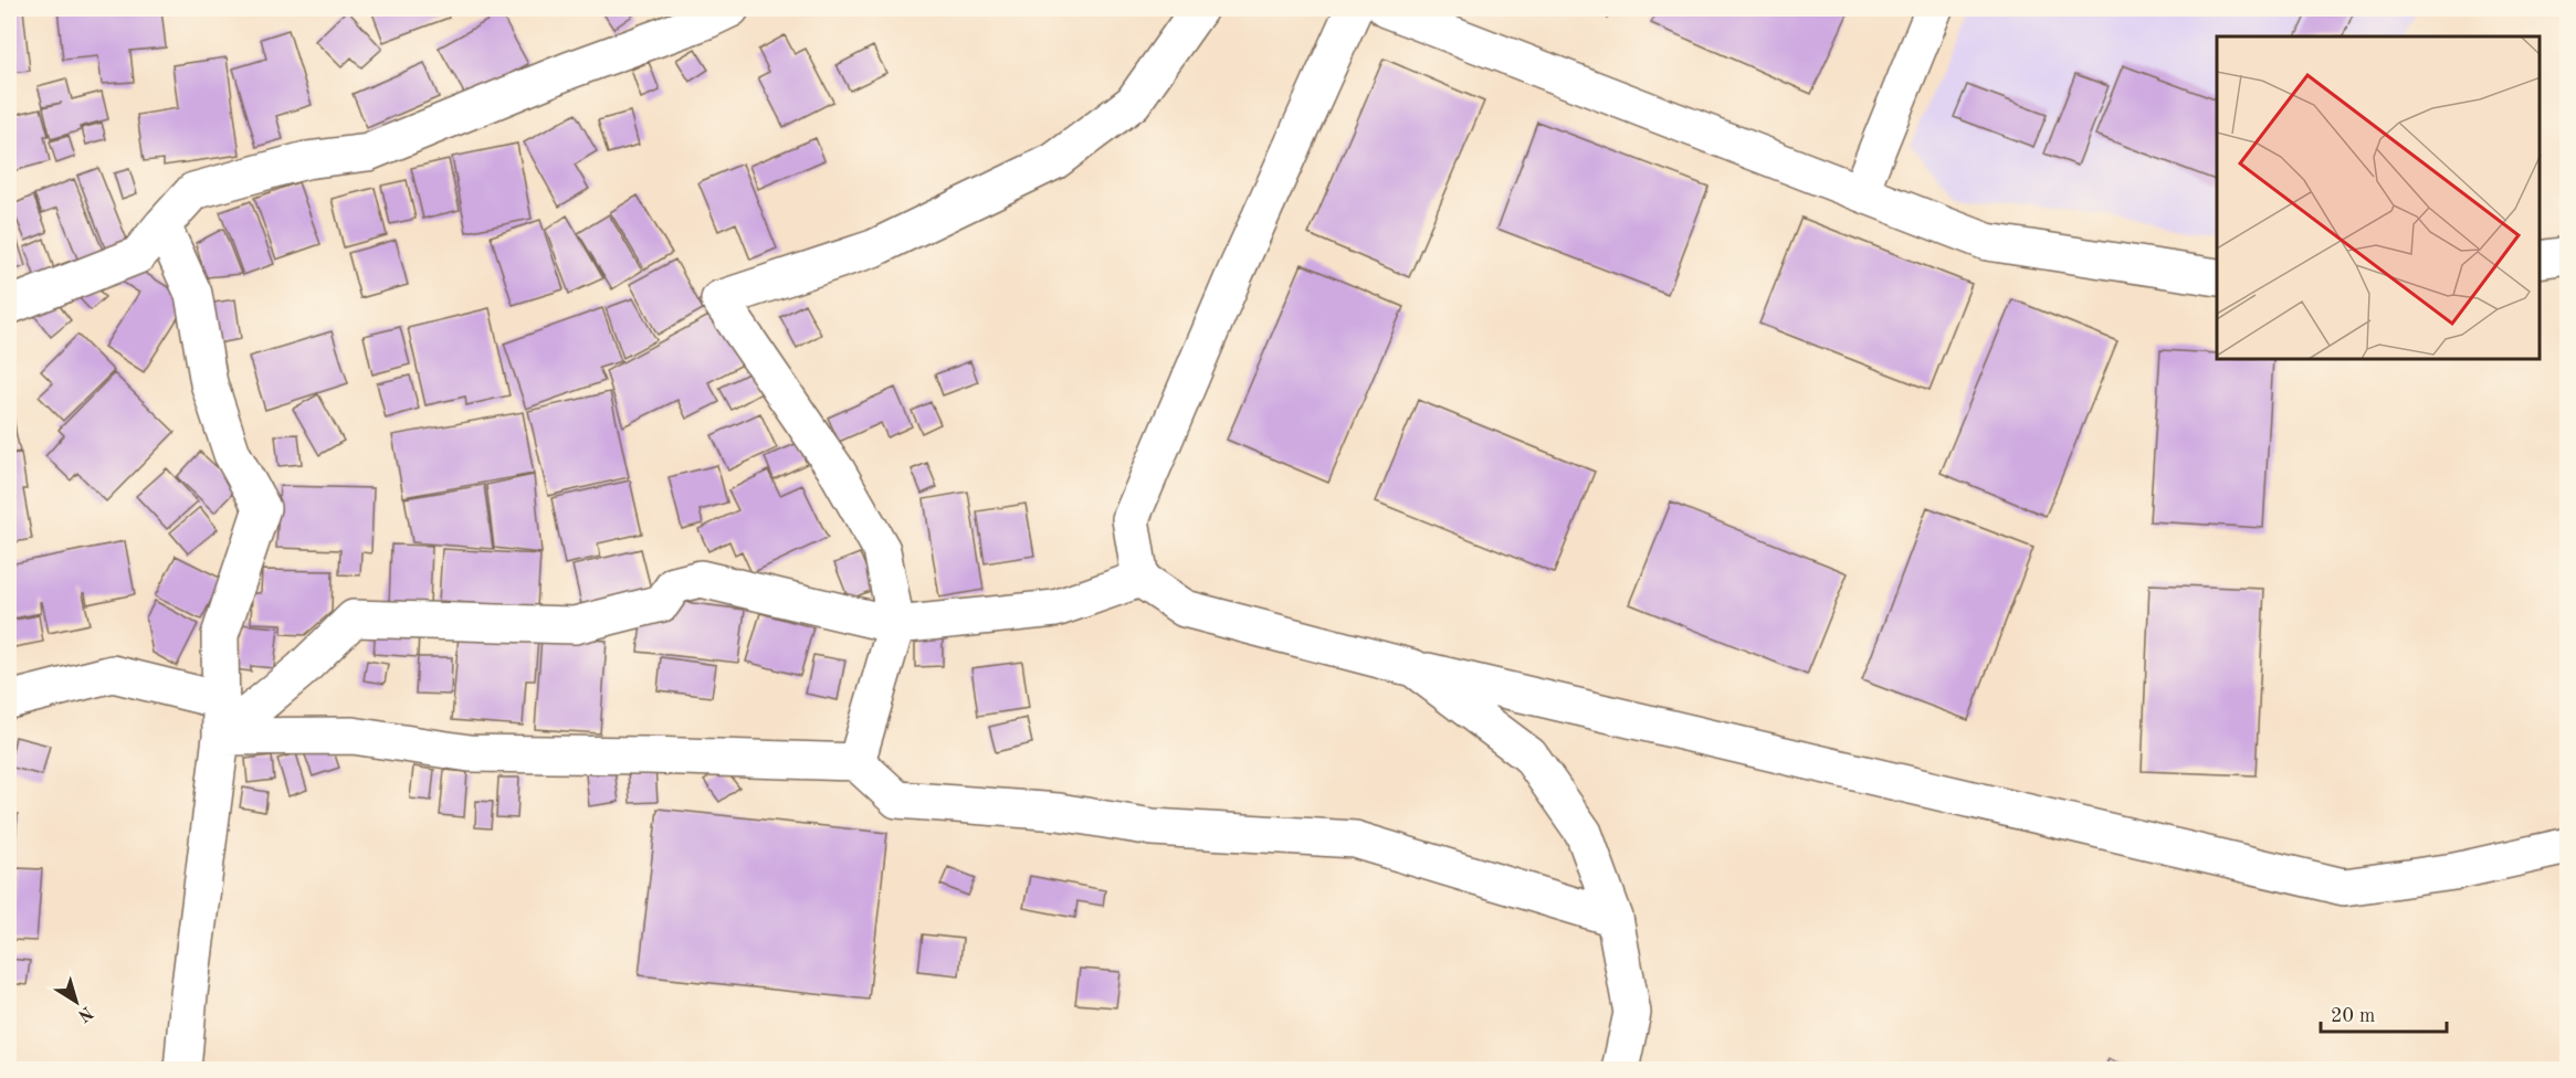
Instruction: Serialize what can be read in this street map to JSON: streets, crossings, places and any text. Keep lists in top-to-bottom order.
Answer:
{
  "scale_bar": "20 m",
  "north": "bottom right"
}
